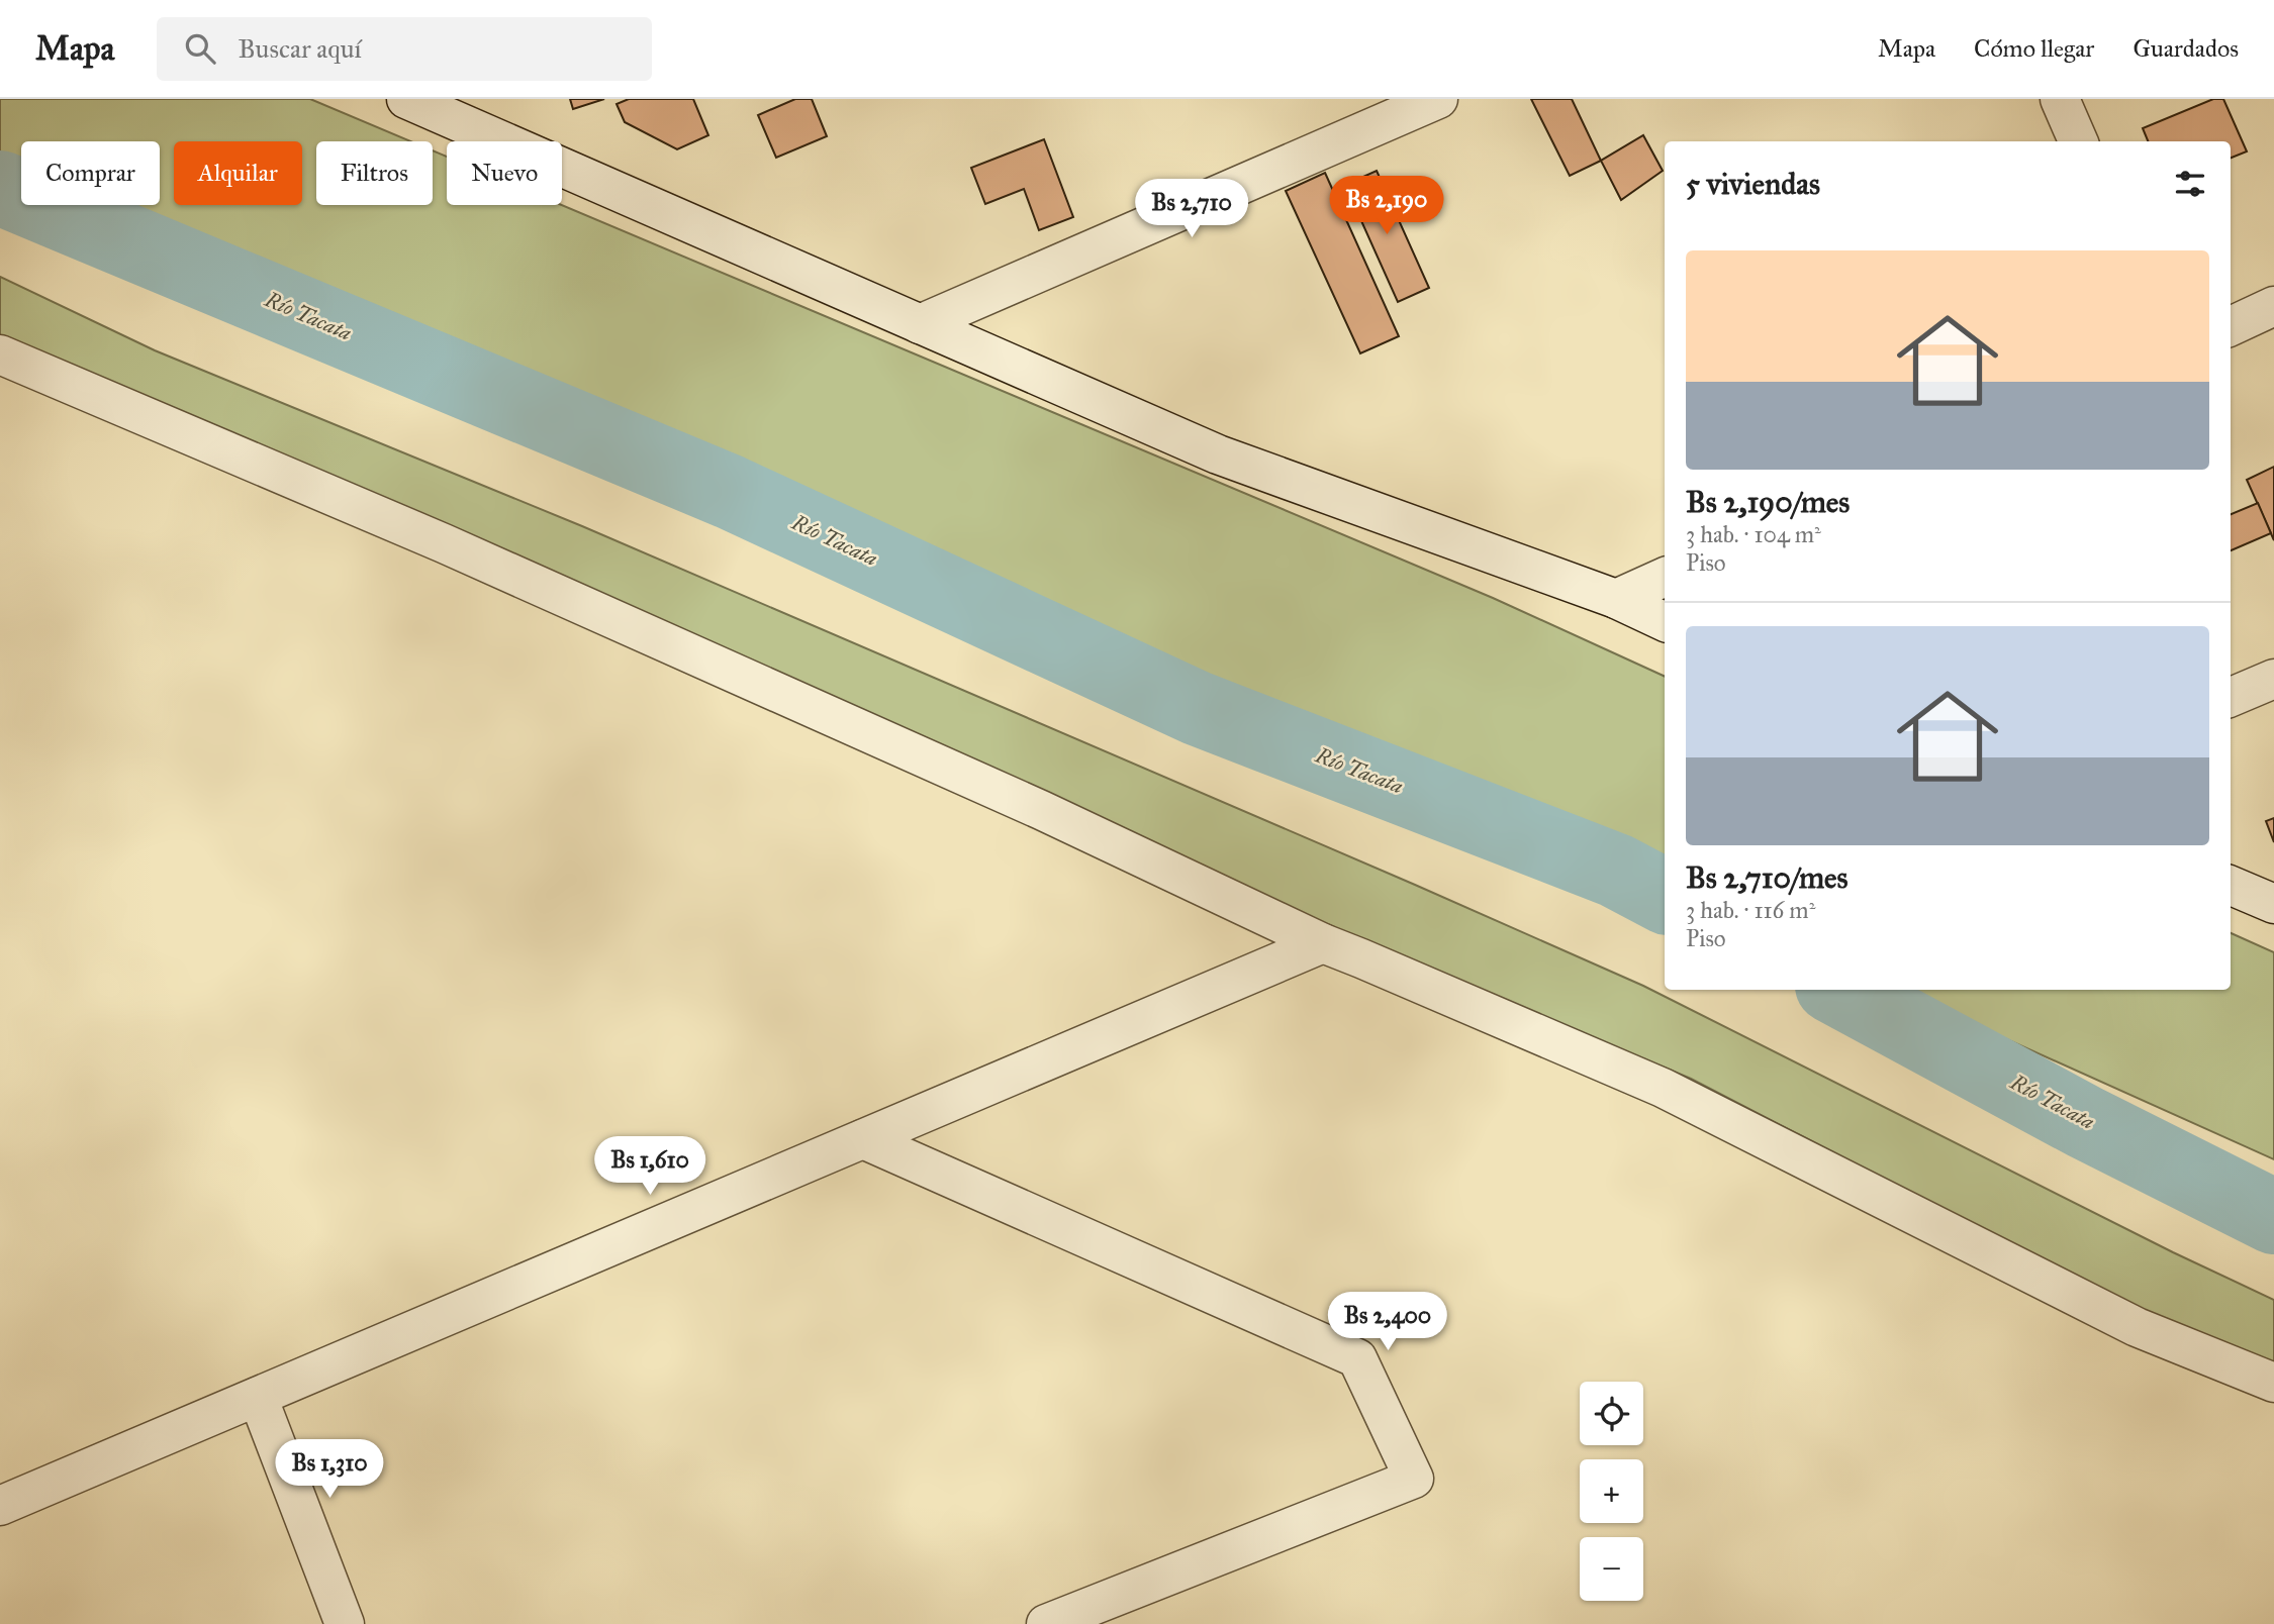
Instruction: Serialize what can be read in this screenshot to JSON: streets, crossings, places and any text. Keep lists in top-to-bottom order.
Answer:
{
  "water": ["Río Tacata"],
  "page": {
    "header": "Mapa",
    "search": "Buscar aquí",
    "nav": ["Mapa", "Cómo llegar", "Guardados"],
    "chip": [
      "Comprar",
      "Alquilar",
      "Filtros",
      "Nuevo"
    ],
    "heading": "5 viviendas",
    "price": [
      "Bs 2,190",
      "Bs 2,710",
      "Bs 1,610",
      "Bs 2,400",
      "Bs 1,310"
    ],
    "list": [
      {
        "name": "Bs 2,190/mes",
        "note": "3 hab. · 104 m² · Piso"
      },
      {
        "name": "Bs 2,710/mes",
        "note": "3 hab. · 116 m² · Piso"
      }
    ],
    "map_buttons": ["+", "−"]
  }
}
